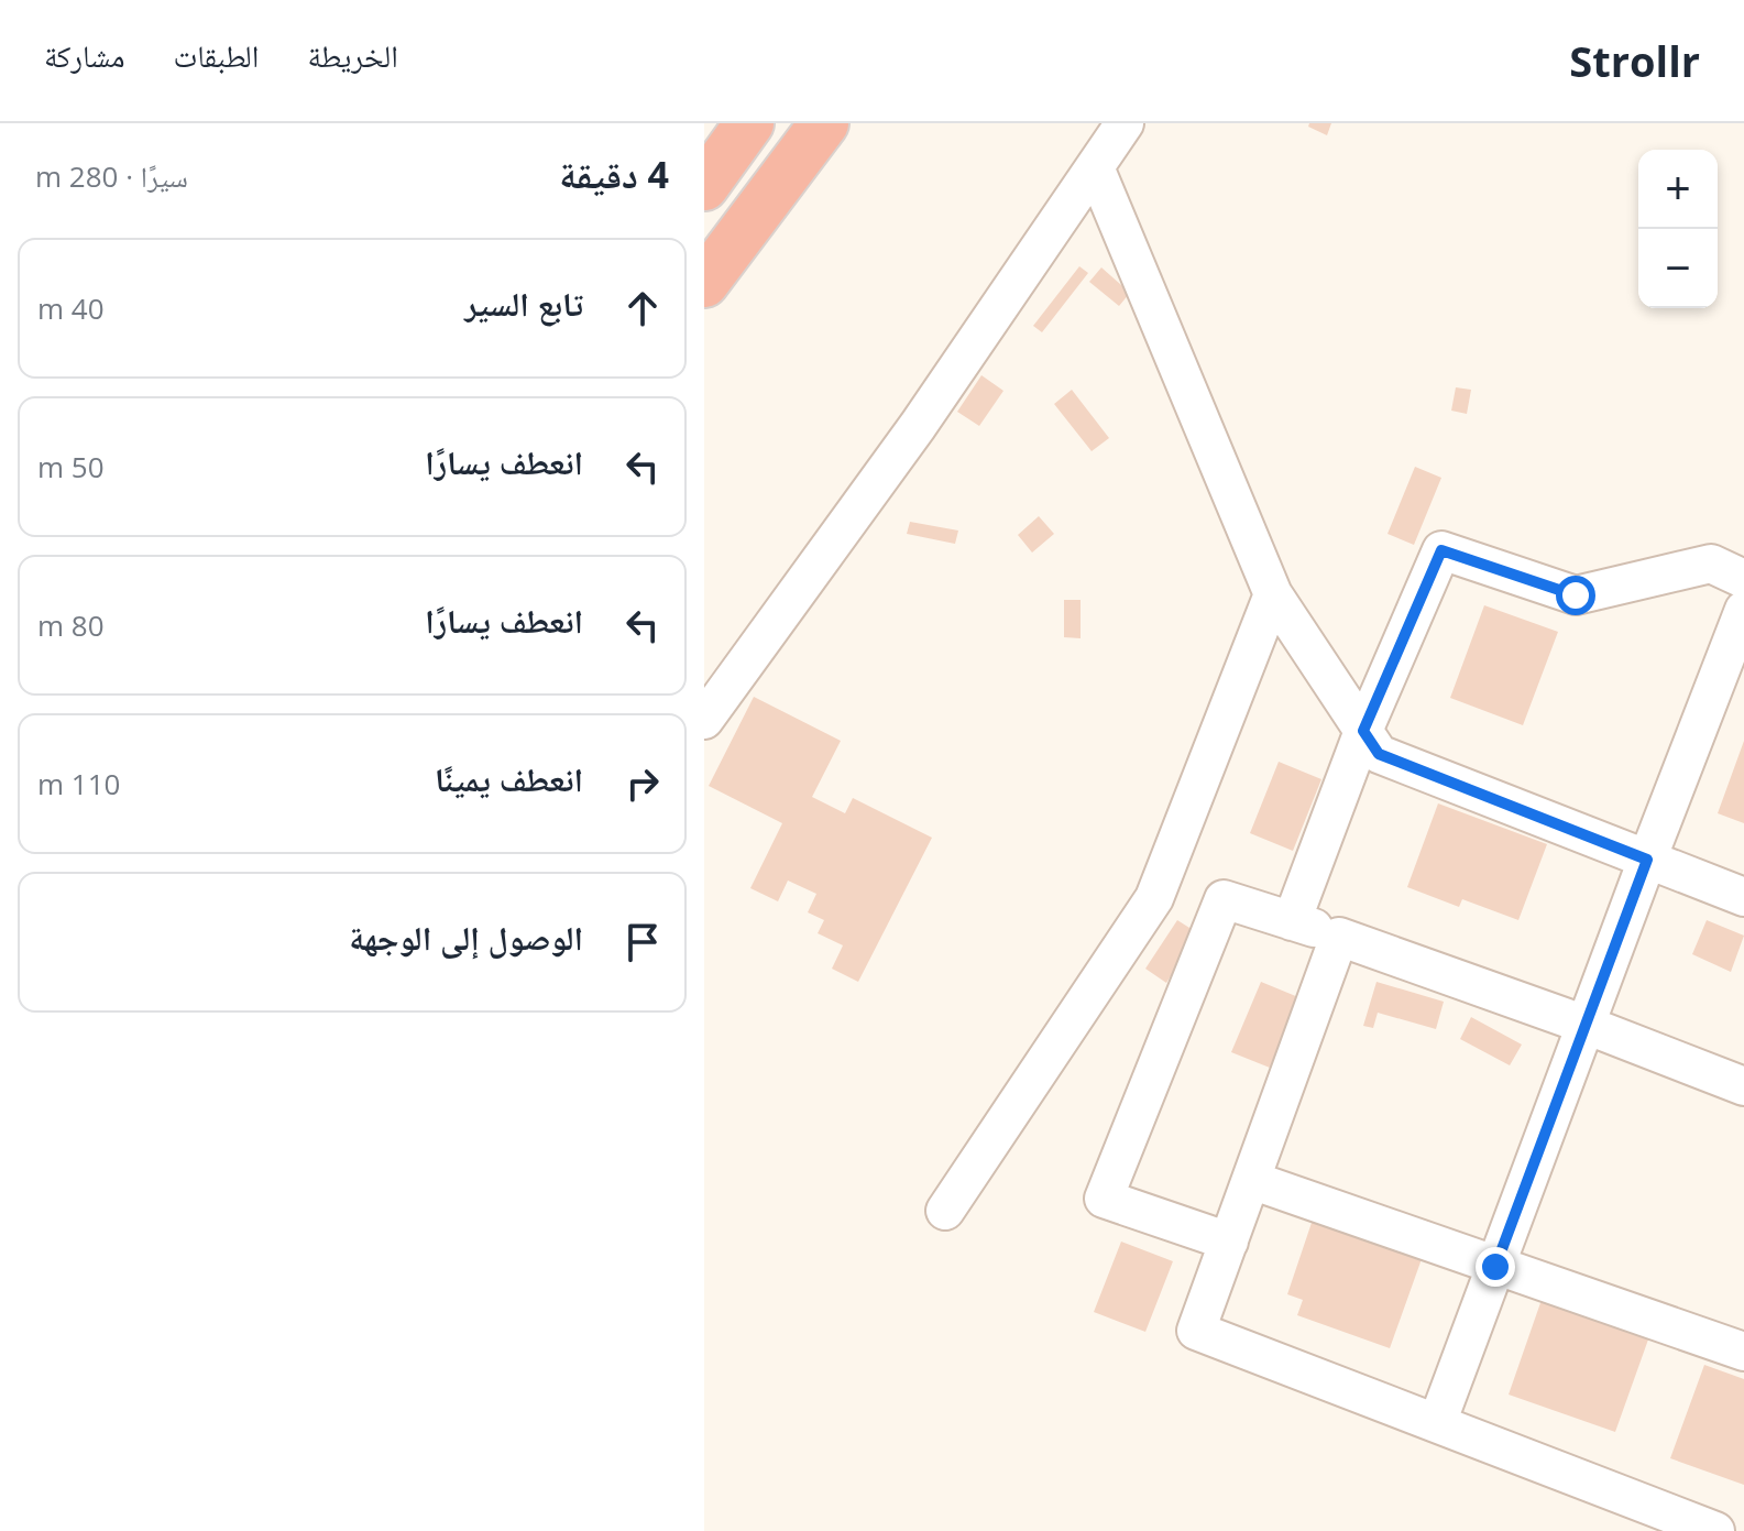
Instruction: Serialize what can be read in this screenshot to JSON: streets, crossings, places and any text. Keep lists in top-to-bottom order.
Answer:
{
  "page": {
    "header": "Strollr",
    "nav": ["الخريطة", "الطبقات", "مشاركة"],
    "heading": ["4 دقيقة", "سيرًا · 280 m"],
    "map_buttons": ["+", "−"],
    "list": [
      ["تابع السير", "40 m"],
      ["انعطف يسارًا", "50 m"],
      ["انعطف يسارًا", "80 m"],
      ["انعطف يمينًا", "110 m"],
      "الوصول إلى الوجهة"
    ]
  }
}
